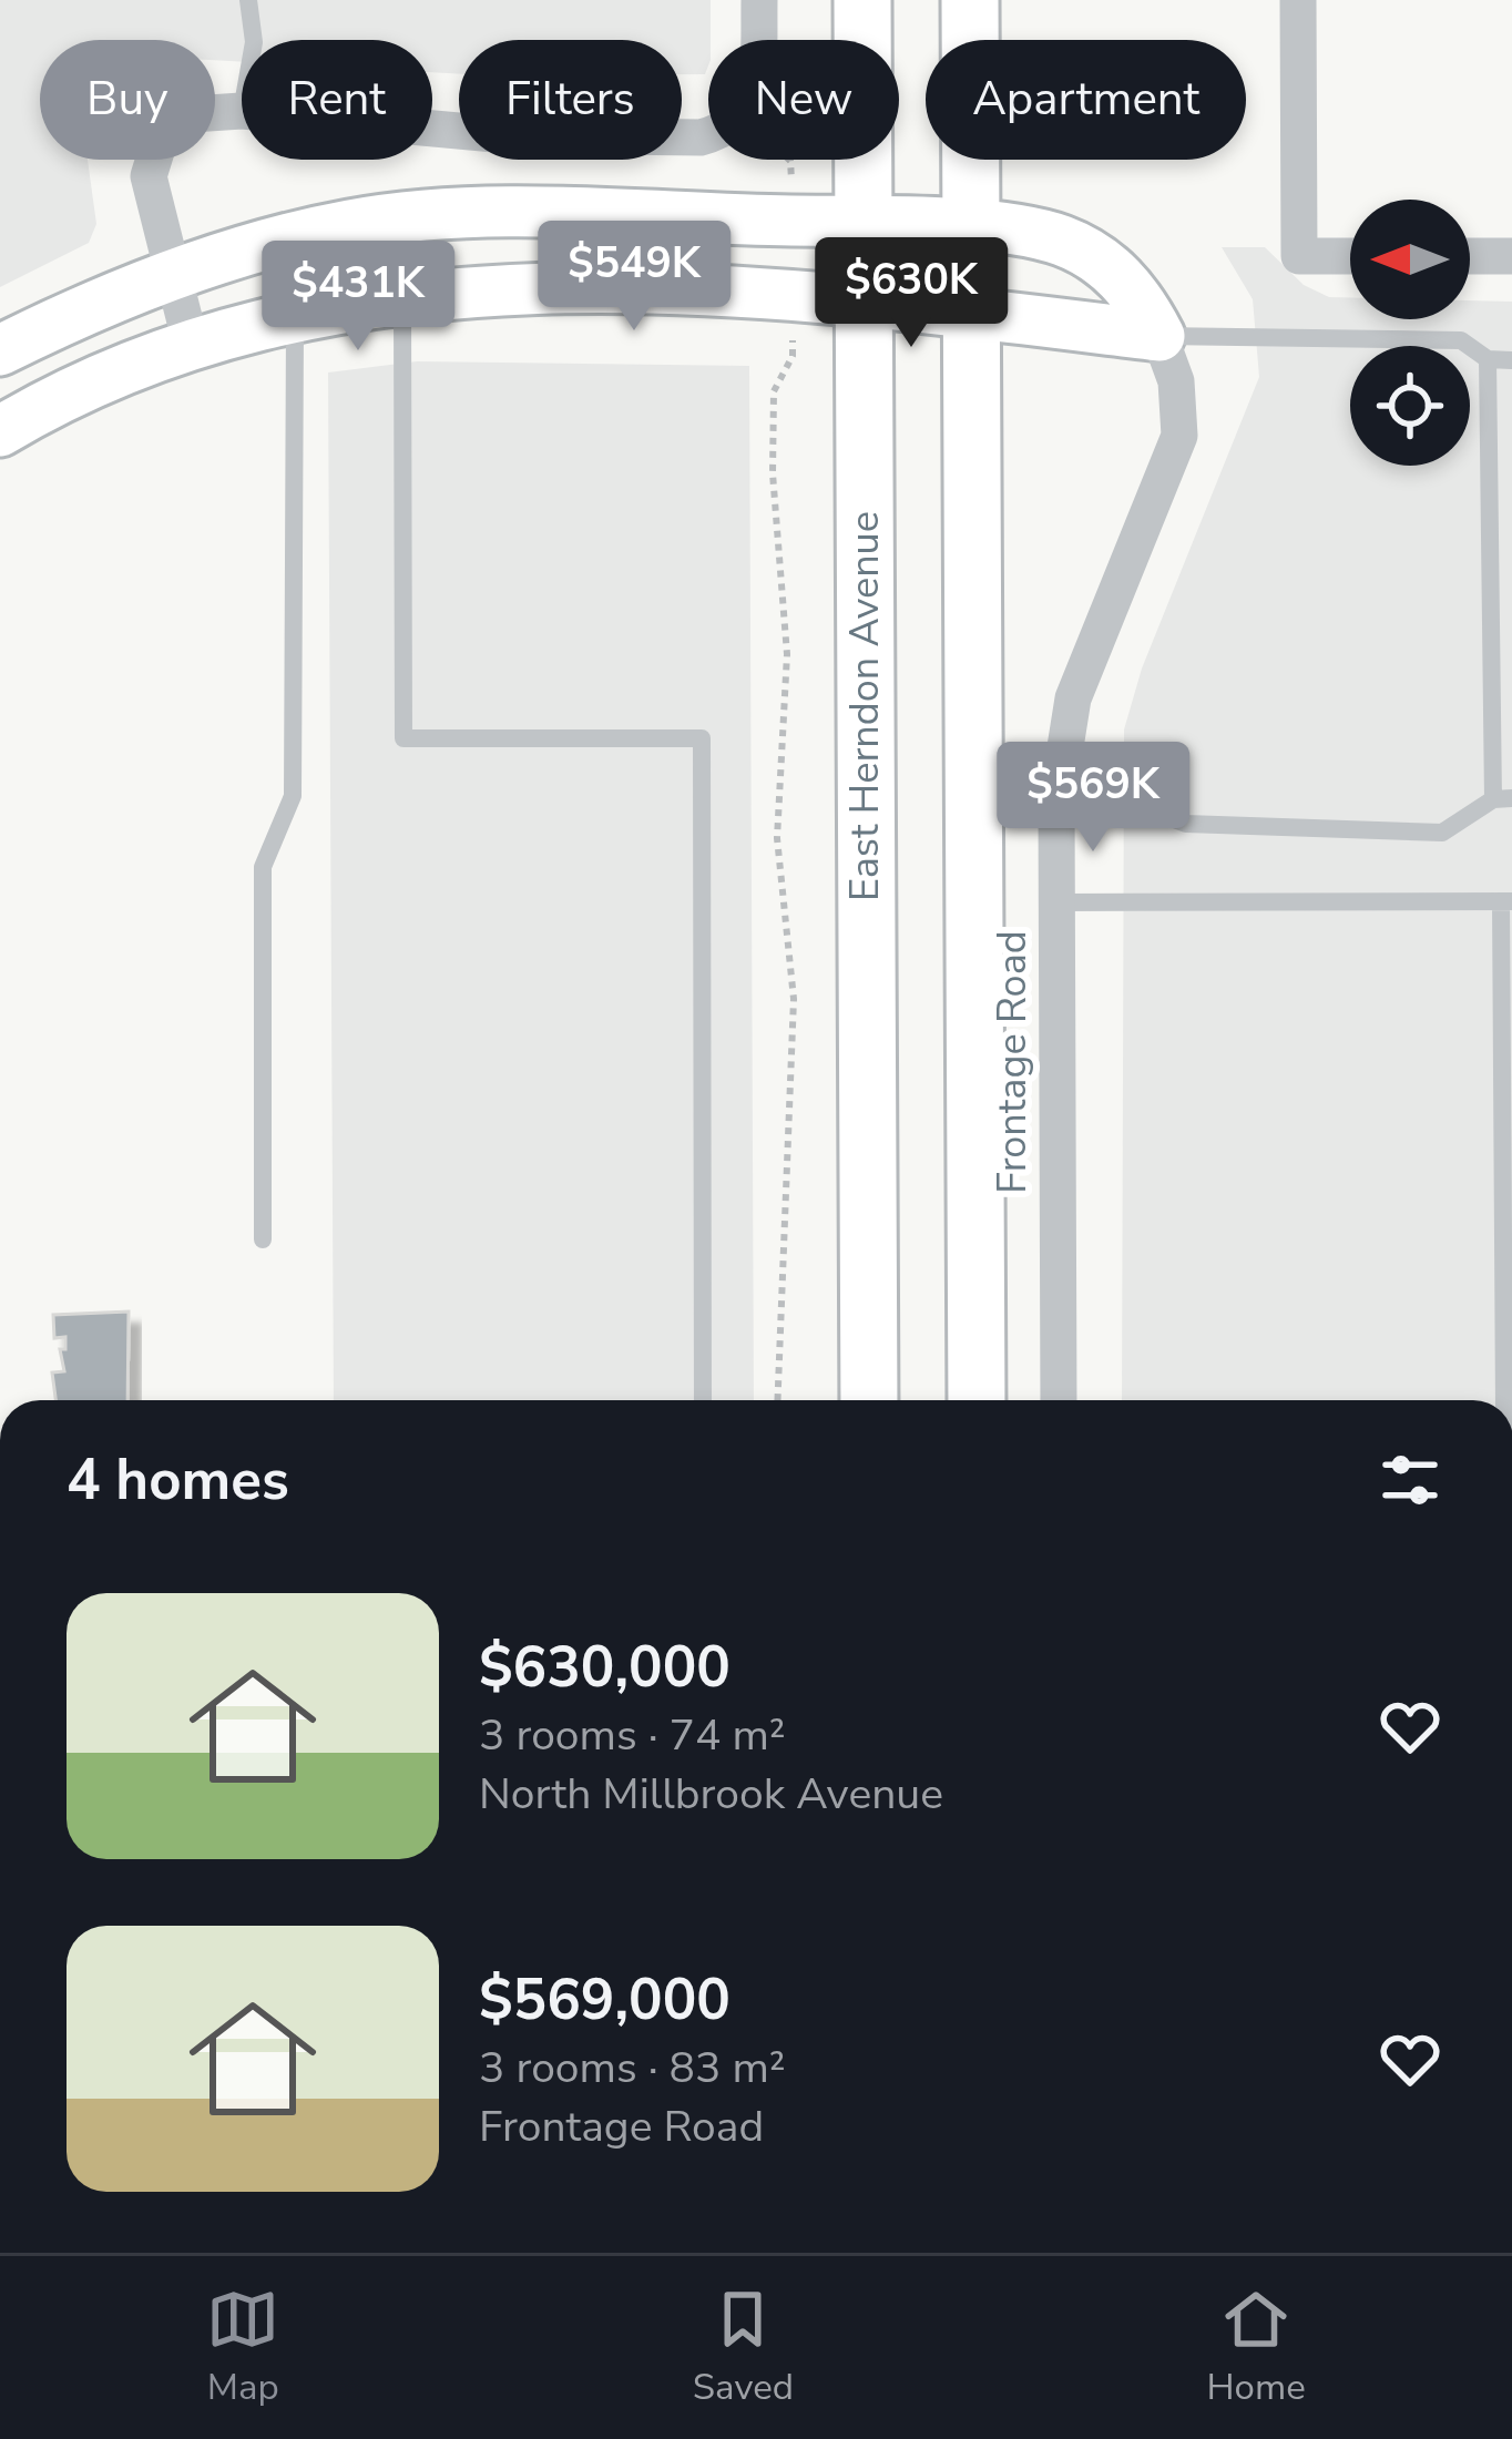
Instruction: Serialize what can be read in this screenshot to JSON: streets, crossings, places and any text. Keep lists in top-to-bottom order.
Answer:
{
  "streets": {
    "main road": ["East Herndon Avenue"],
    "street": ["Frontage Road"]
  },
  "north": "left",
  "page": {
    "chip": [
      "Buy",
      "Rent",
      "Filters",
      "New",
      "Apartment"
    ],
    "price": [
      "$549K",
      "$630K",
      "$431K",
      "$569K"
    ],
    "heading": "4 homes",
    "list": [
      {
        "name": "$630,000",
        "note": "3 rooms · 74 m² · North Millbrook Avenue"
      },
      {
        "name": "$569,000",
        "note": "3 rooms · 83 m² · Frontage Road"
      }
    ],
    "tabs": ["Map", "Saved", "Home"]
  }
}
